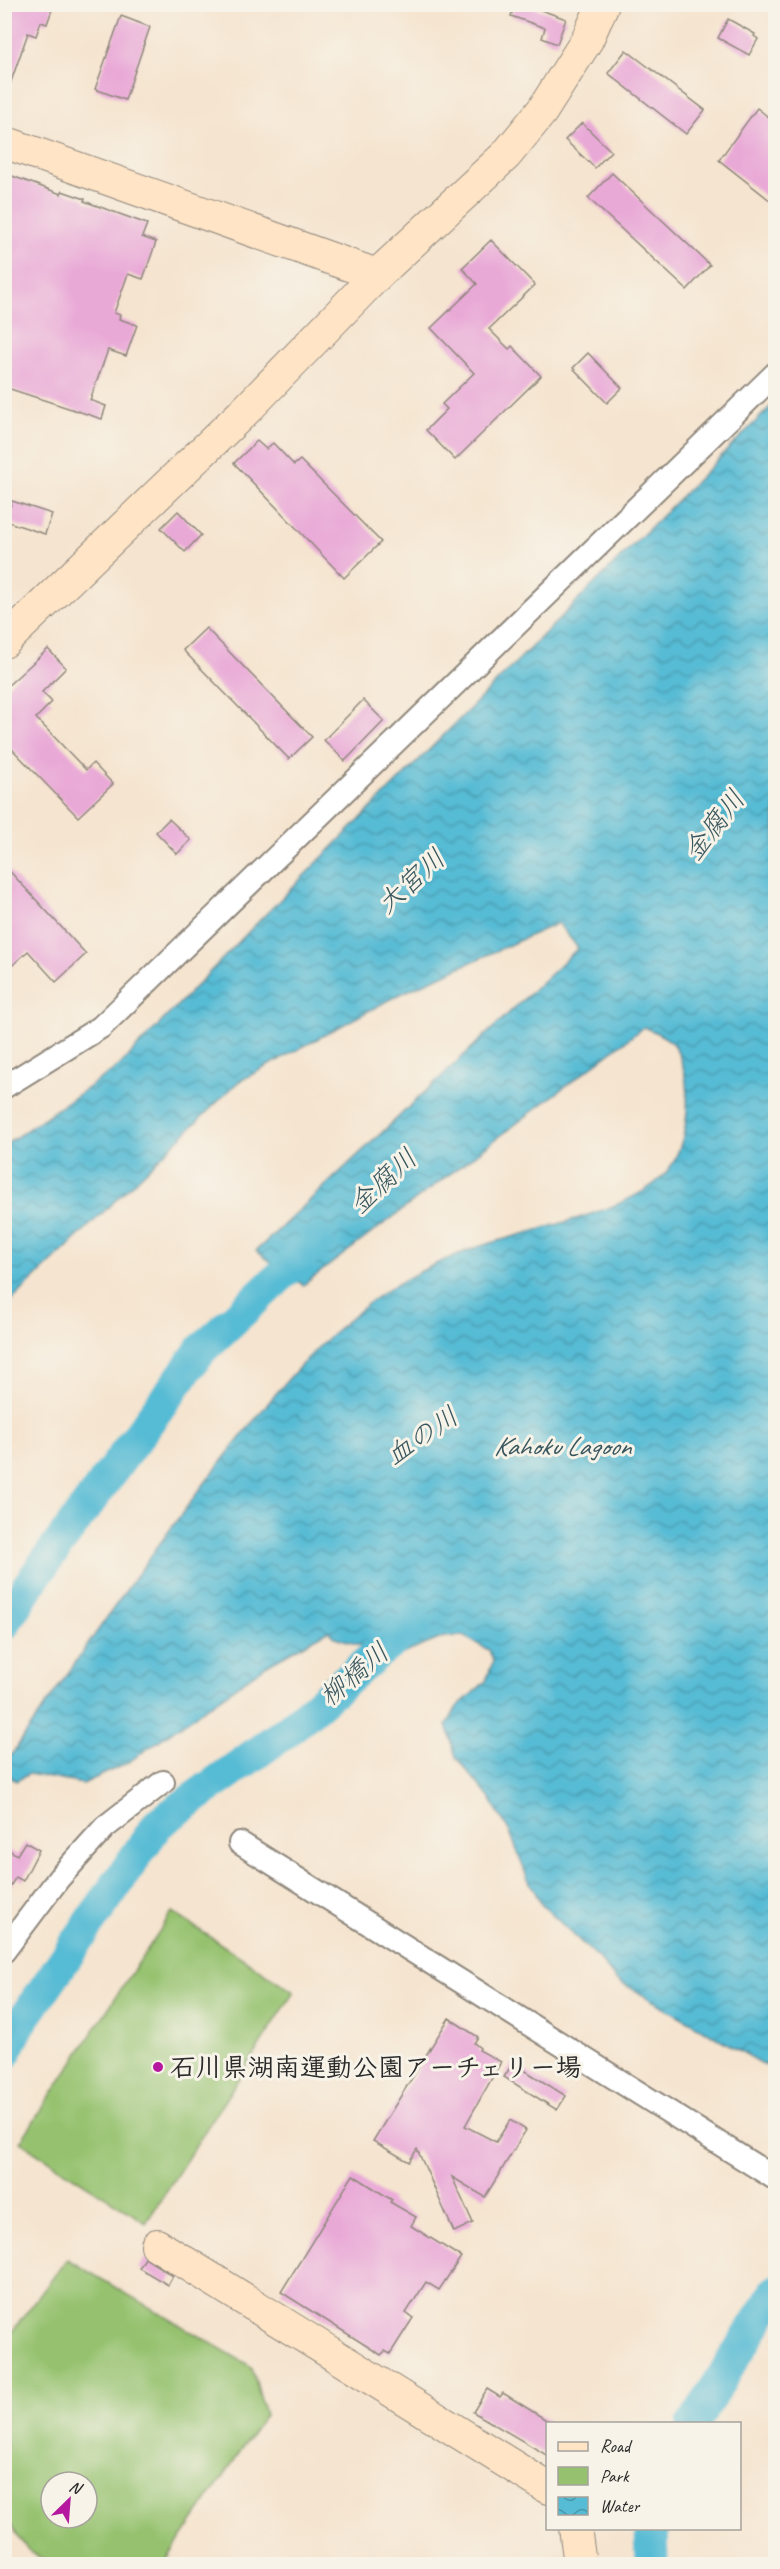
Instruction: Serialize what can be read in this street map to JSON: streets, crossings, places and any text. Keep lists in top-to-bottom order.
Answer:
{
  "water": [
    "金腐川",
    "大宮川",
    "血の川",
    "Kahoku Lagoon",
    "柳橋川"
  ],
  "places": ["石川県湖南運動公園アーチェリー場"],
  "legend": ["Road", "Park", "Water"],
  "north": "top right"
}
